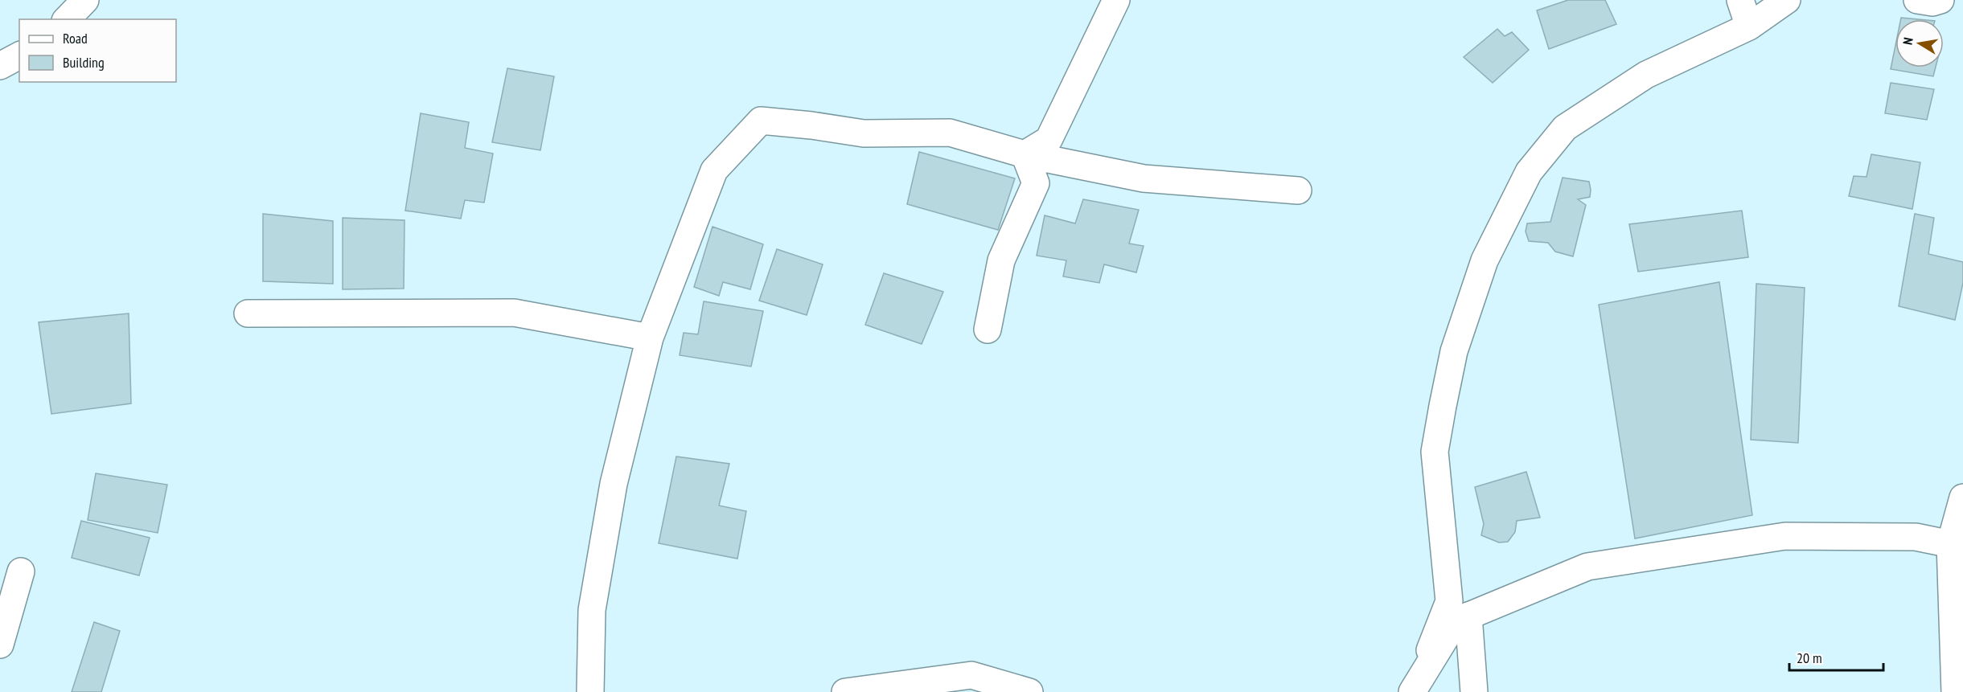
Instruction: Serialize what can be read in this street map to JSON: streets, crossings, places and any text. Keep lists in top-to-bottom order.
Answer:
{
  "legend": ["Road", "Building"],
  "scale_bar": "20 m",
  "north": "left"
}
